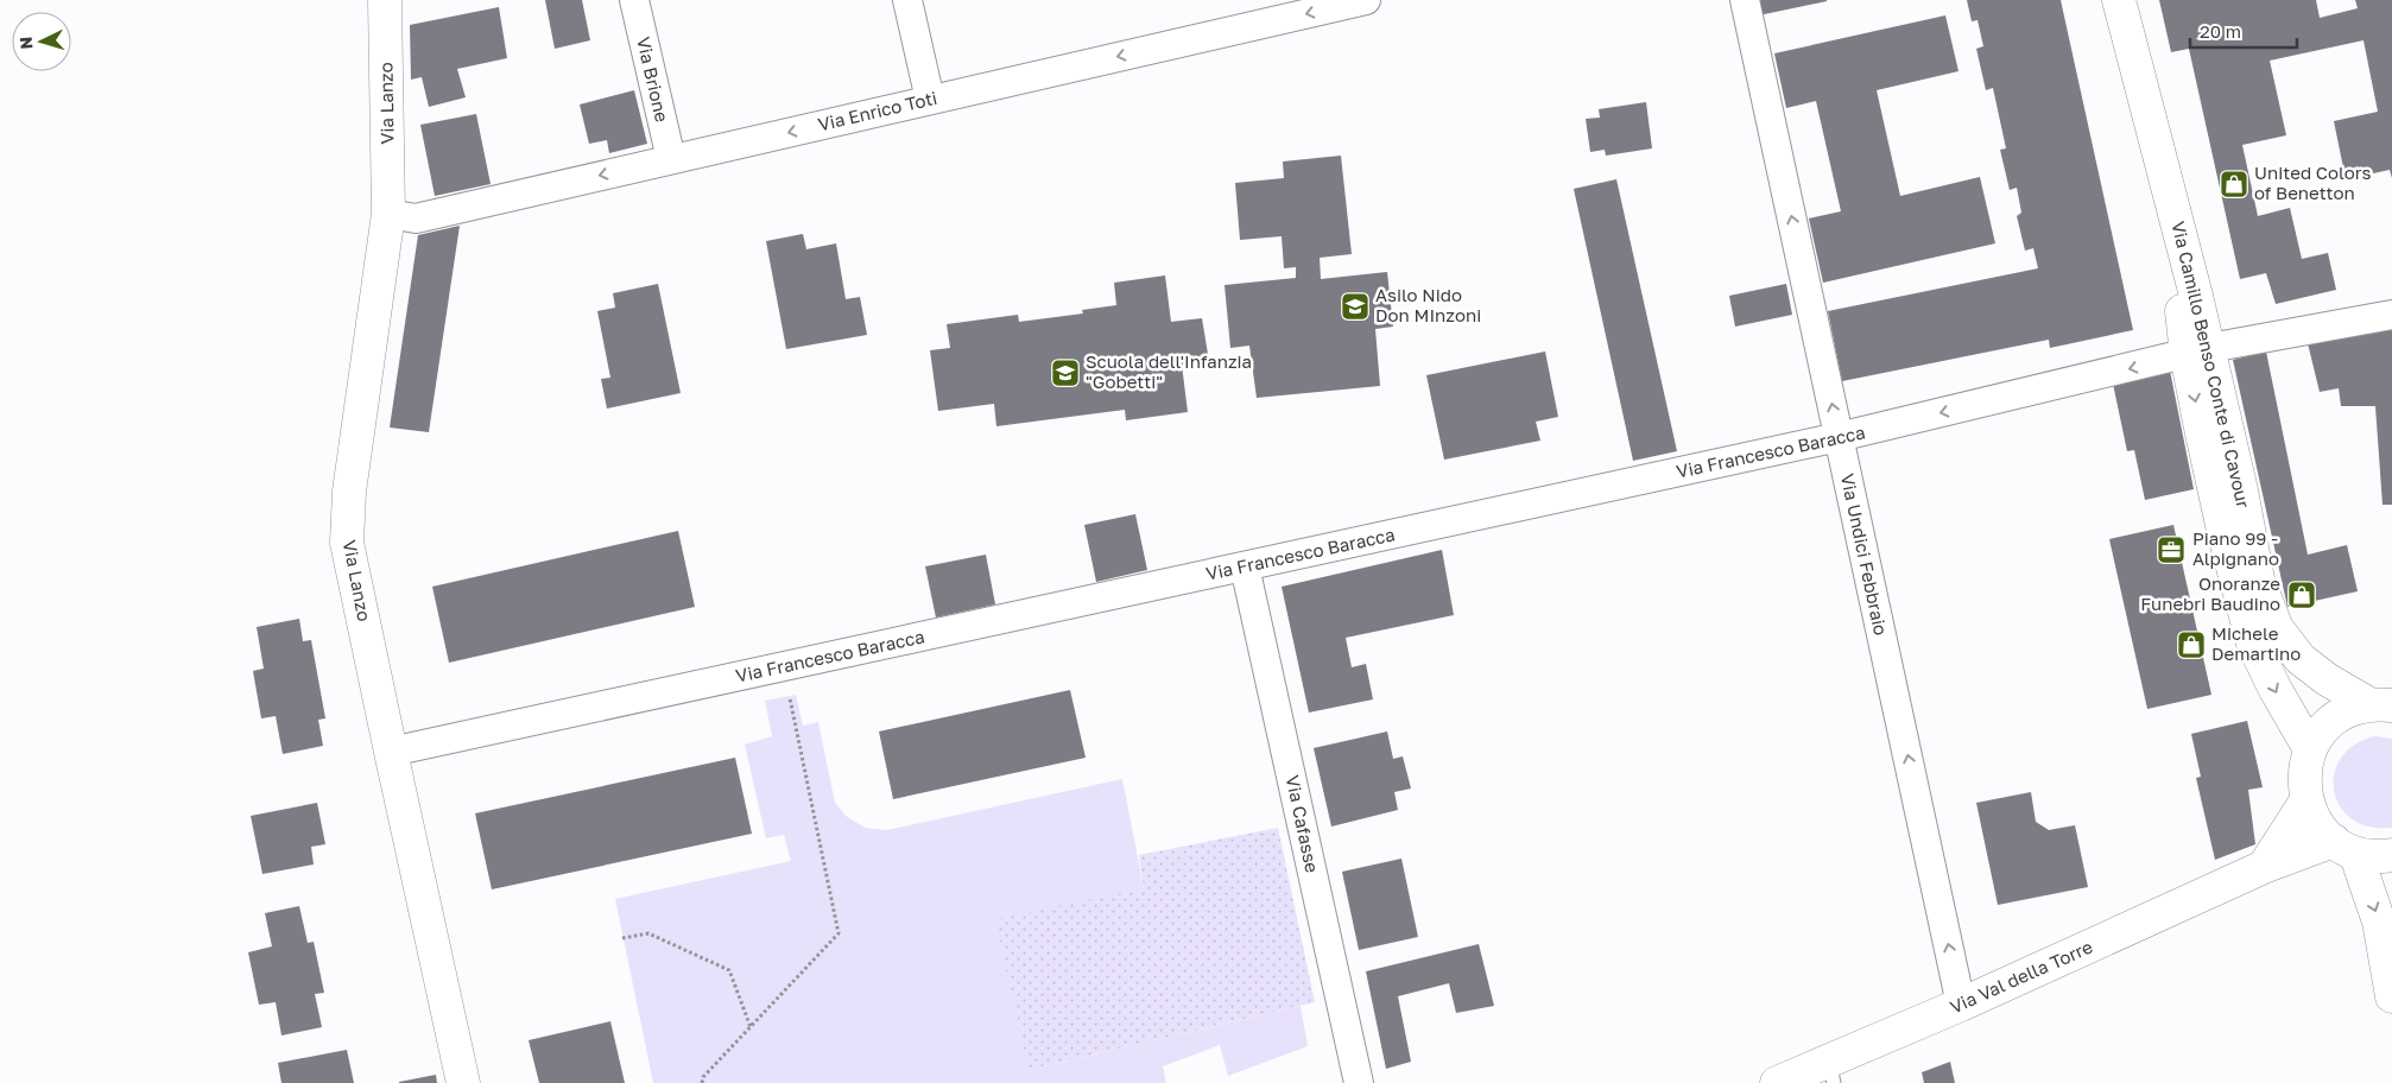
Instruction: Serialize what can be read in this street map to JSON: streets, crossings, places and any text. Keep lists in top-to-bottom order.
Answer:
{
  "streets": {
    "street": [
      "Via Brione",
      "Via Lanzo",
      "Via Enrico Toti",
      "Via Camillo Benso Conte di Cavour",
      "Via Francesco Baracca",
      "Via Undici Febbraio",
      "Via Cafasse",
      "Via Val della Torre"
    ]
  },
  "crossings": [
    ["Via Brione", "Via Enrico Toti"],
    ["Via Lanzo", "Via Enrico Toti"],
    ["Via Lanzo", "Via Francesco Baracca"],
    ["Via Camillo Benso Conte di Cavour", "Via Francesco Baracca"],
    ["Via Francesco Baracca", "Via Undici Febbraio"],
    ["Via Francesco Baracca", "Via Cafasse"],
    ["Via Undici Febbraio", "Via Val della Torre"]
  ],
  "one_way": ["Via Enrico Toti", "Via Undici Febbraio"],
  "places": {
    "shop": ["United Colors of Benetton", "Onoranze Funebri Baudino", "Michele Demartino"],
    "school or university": ["Asilo Nido Don MInzoni", "Scuola dell'Infanzia \"Gobetti\""],
    "office": ["Piano 99 - Alpignano"]
  },
  "scale_bar": "20 m",
  "north": "left"
}
